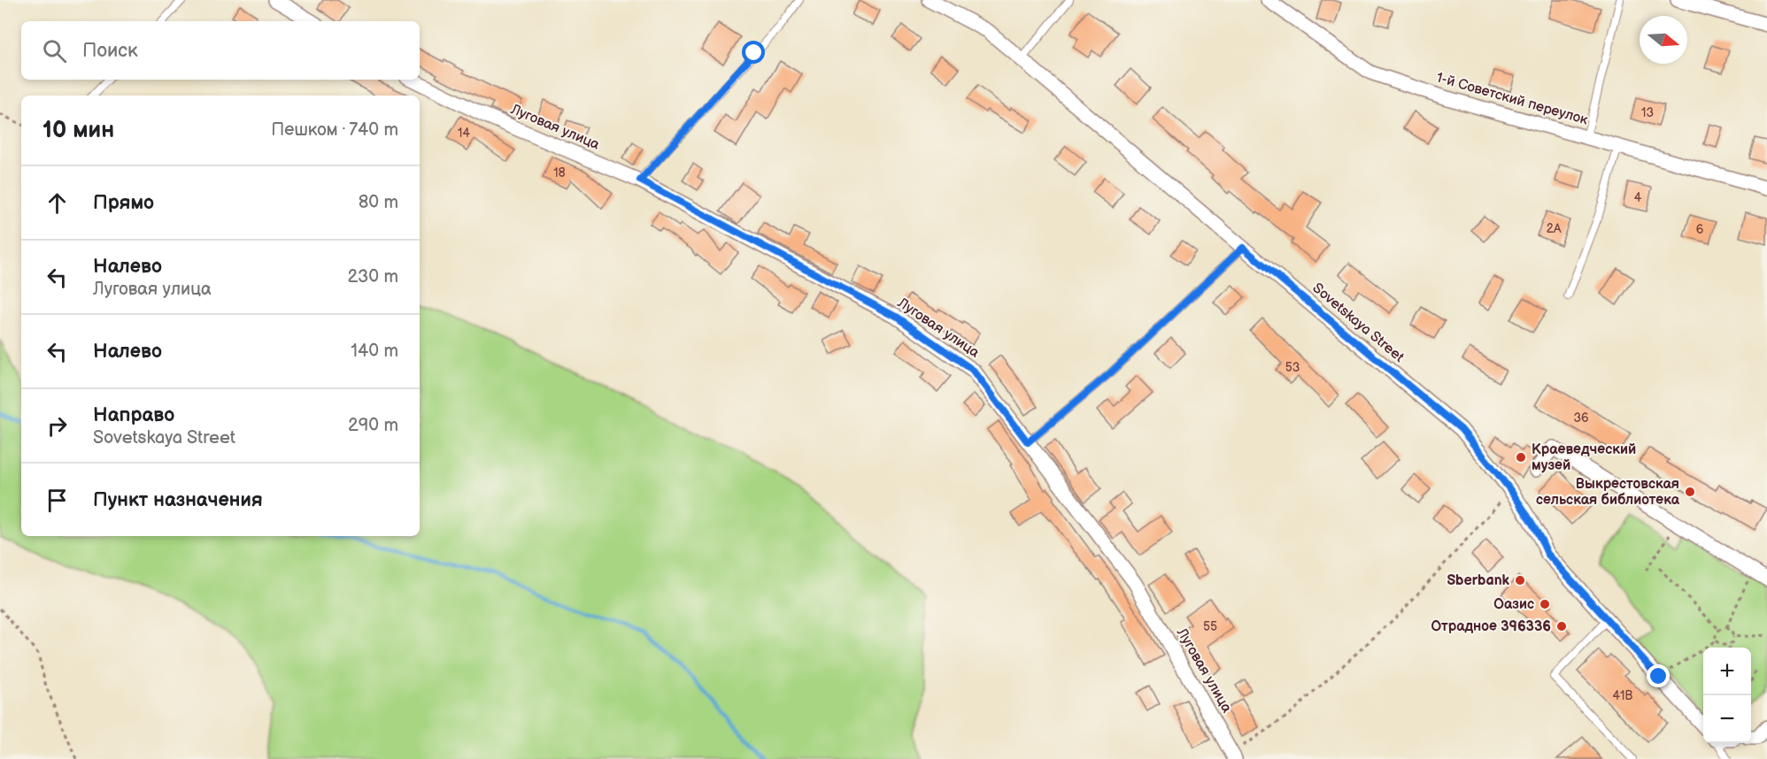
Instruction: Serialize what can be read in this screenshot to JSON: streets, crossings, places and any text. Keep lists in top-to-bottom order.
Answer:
{
  "streets": {
    "street": ["1-й Советский переулок", "Луговая улица", "Sovetskaya Street"]
  },
  "places": [
    "Краеведческий музей",
    "Выкрестовская сельская библиотека",
    "Sberbank",
    "Оазис",
    "Отрадное 396336"
  ],
  "house_numbers": [
    "13",
    "14",
    "18",
    "4",
    "2А",
    "6",
    "53",
    "36",
    "55",
    "41В"
  ],
  "north": "right",
  "page": {
    "search": "Поиск",
    "heading": ["10 мин", "Пешком · 740 m"],
    "list": [
      ["Прямо", "80 m"],
      ["Налево", "Луговая улица", "230 m"],
      ["Налево", "140 m"],
      ["Направо", "Sovetskaya Street", "290 m"],
      "Пункт назначения"
    ],
    "map_buttons": ["+", "−"]
  }
}
